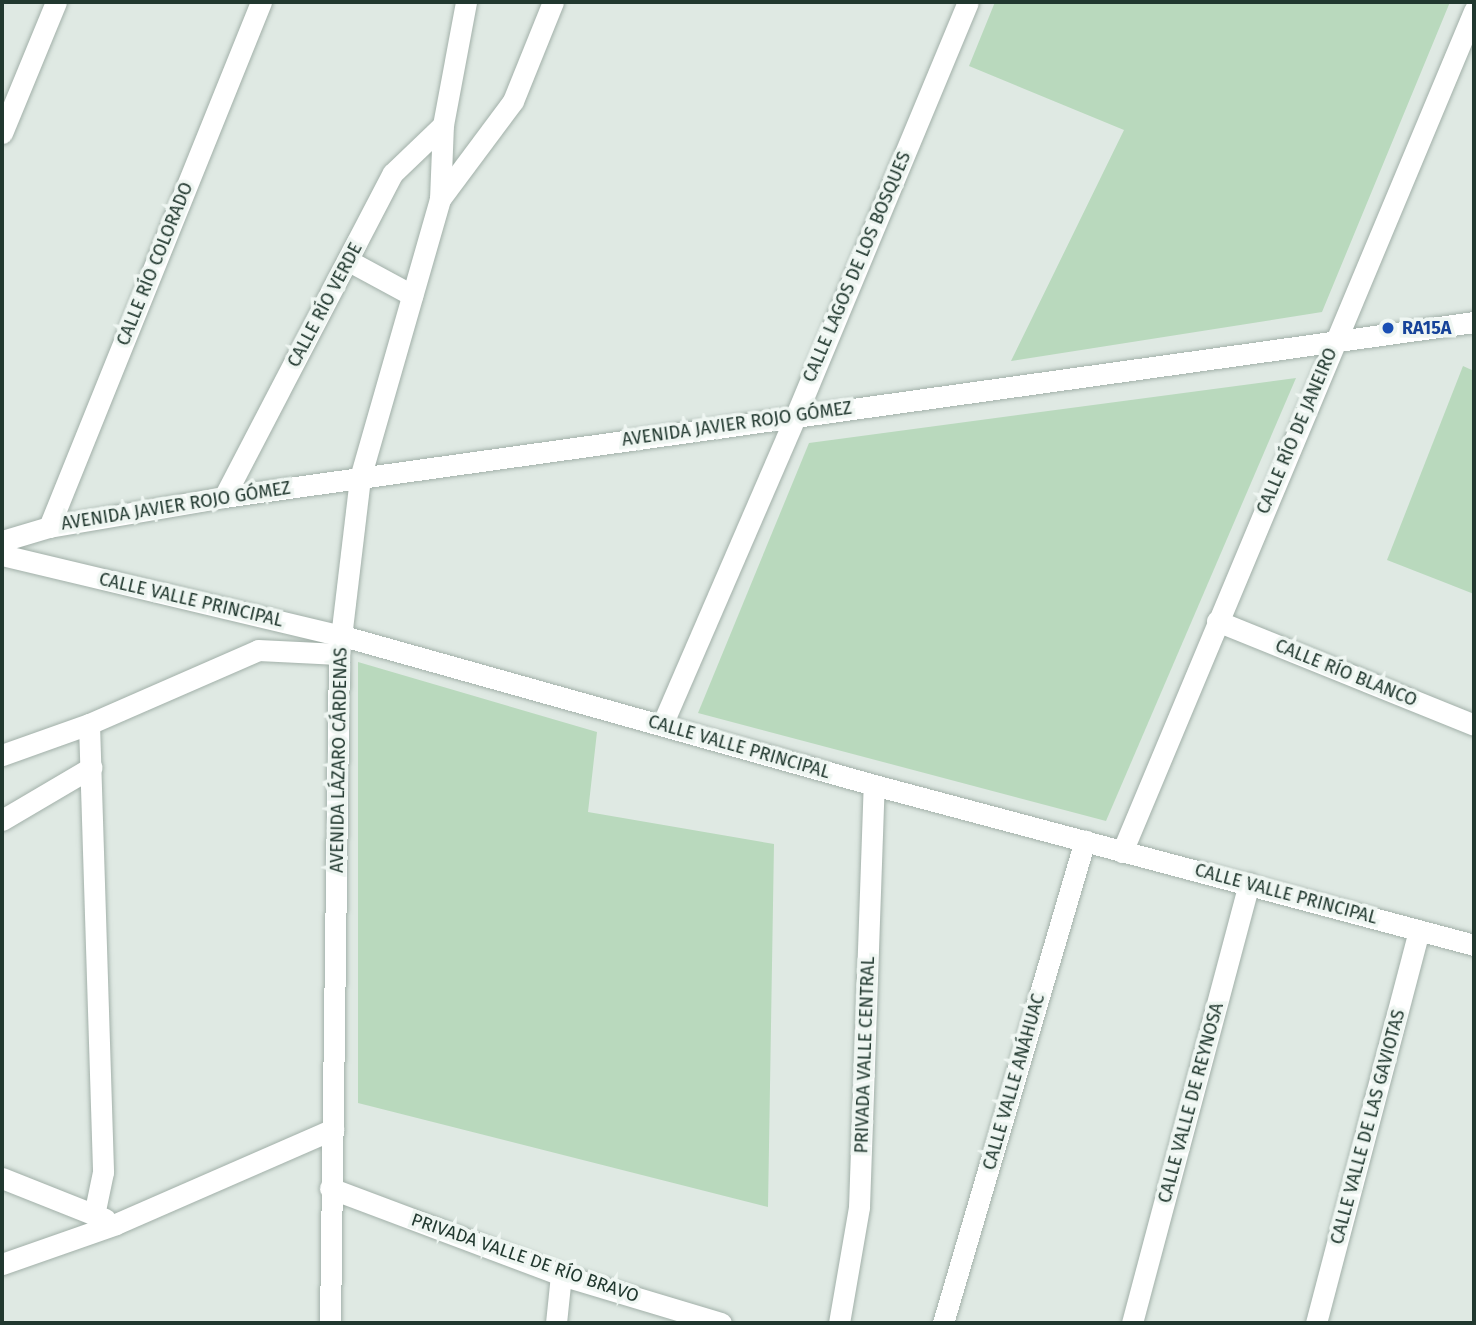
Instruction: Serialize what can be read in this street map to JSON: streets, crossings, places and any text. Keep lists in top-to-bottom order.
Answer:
{
  "streets": {
    "street": [
      "CALLE RÍO COLORADO",
      "CALLE LAGOS DE LOS BOSQUES",
      "CALLE RÍO VERDE",
      "AVENIDA JAVIER ROJO GÓMEZ",
      "CALLE RÍO DE JANEIRO",
      "CALLE VALLE PRINCIPAL",
      "CALLE RÍO BLANCO",
      "AVENIDA LÁZARO CÁRDENAS",
      "PRIVADA VALLE CENTRAL",
      "CALLE VALLE ANÁHUAC",
      "CALLE VALLE DE REYNOSA",
      "CALLE VALLE DE LAS GAVIOTAS",
      "PRIVADA VALLE DE RÍO BRAVO"
    ]
  },
  "crossings": [
    ["CALLE RÍO COLORADO", "AVENIDA JAVIER ROJO GÓMEZ"],
    ["CALLE LAGOS DE LOS BOSQUES", "AVENIDA JAVIER ROJO GÓMEZ"],
    ["CALLE LAGOS DE LOS BOSQUES", "CALLE VALLE PRINCIPAL"],
    ["CALLE RÍO VERDE", "AVENIDA JAVIER ROJO GÓMEZ"],
    ["CALLE RÍO VERDE", "AVENIDA LÁZARO CÁRDENAS"],
    ["AVENIDA JAVIER ROJO GÓMEZ", "CALLE RÍO DE JANEIRO"],
    ["AVENIDA JAVIER ROJO GÓMEZ", "AVENIDA LÁZARO CÁRDENAS"],
    ["CALLE RÍO DE JANEIRO", "CALLE VALLE PRINCIPAL"],
    ["CALLE RÍO DE JANEIRO", "CALLE RÍO BLANCO"],
    ["CALLE VALLE PRINCIPAL", "AVENIDA LÁZARO CÁRDENAS"],
    ["CALLE VALLE PRINCIPAL", "PRIVADA VALLE CENTRAL"],
    ["CALLE VALLE PRINCIPAL", "CALLE VALLE ANÁHUAC"],
    ["CALLE VALLE PRINCIPAL", "CALLE VALLE DE REYNOSA"],
    ["CALLE VALLE PRINCIPAL", "CALLE VALLE DE LAS GAVIOTAS"],
    ["AVENIDA LÁZARO CÁRDENAS", "PRIVADA VALLE DE RÍO BRAVO"]
  ],
  "places": ["RA15A"]
}
